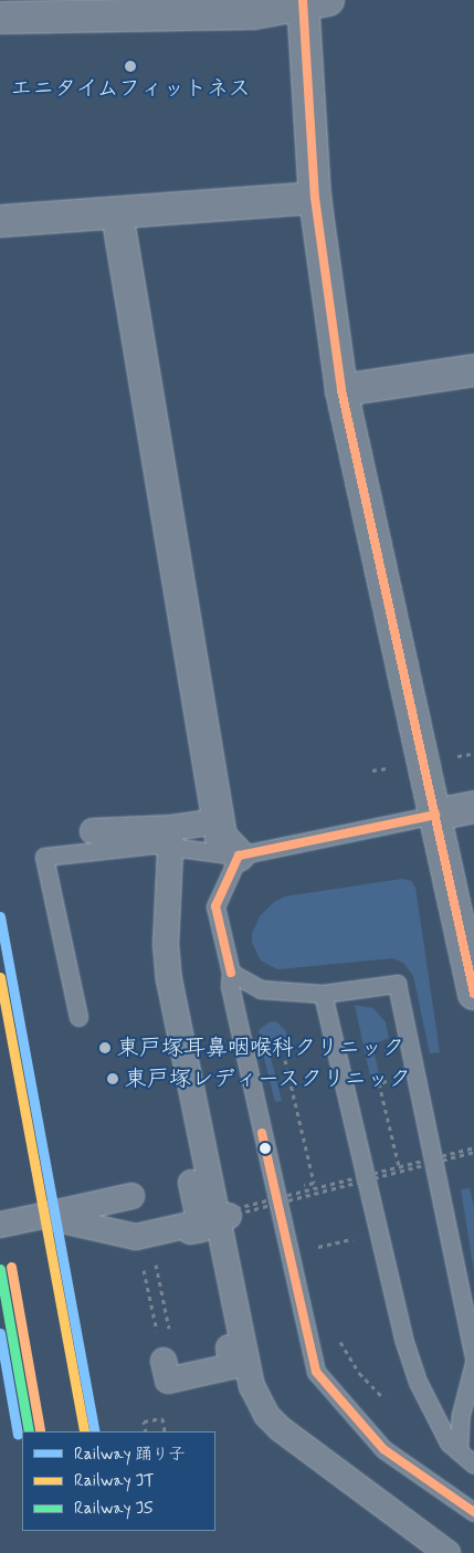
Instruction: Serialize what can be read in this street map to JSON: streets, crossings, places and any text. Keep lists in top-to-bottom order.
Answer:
{
  "places": ["エニタイムフィットネス", "東戸塚耳鼻咽喉科クリニック", "東戸塚レディースクリニック"],
  "lines": ["rail line 踊り子", "rail line JT", "rail line JS"],
  "legend": ["Railway 踊り子", "Railway JT", "Railway JS"]
}
